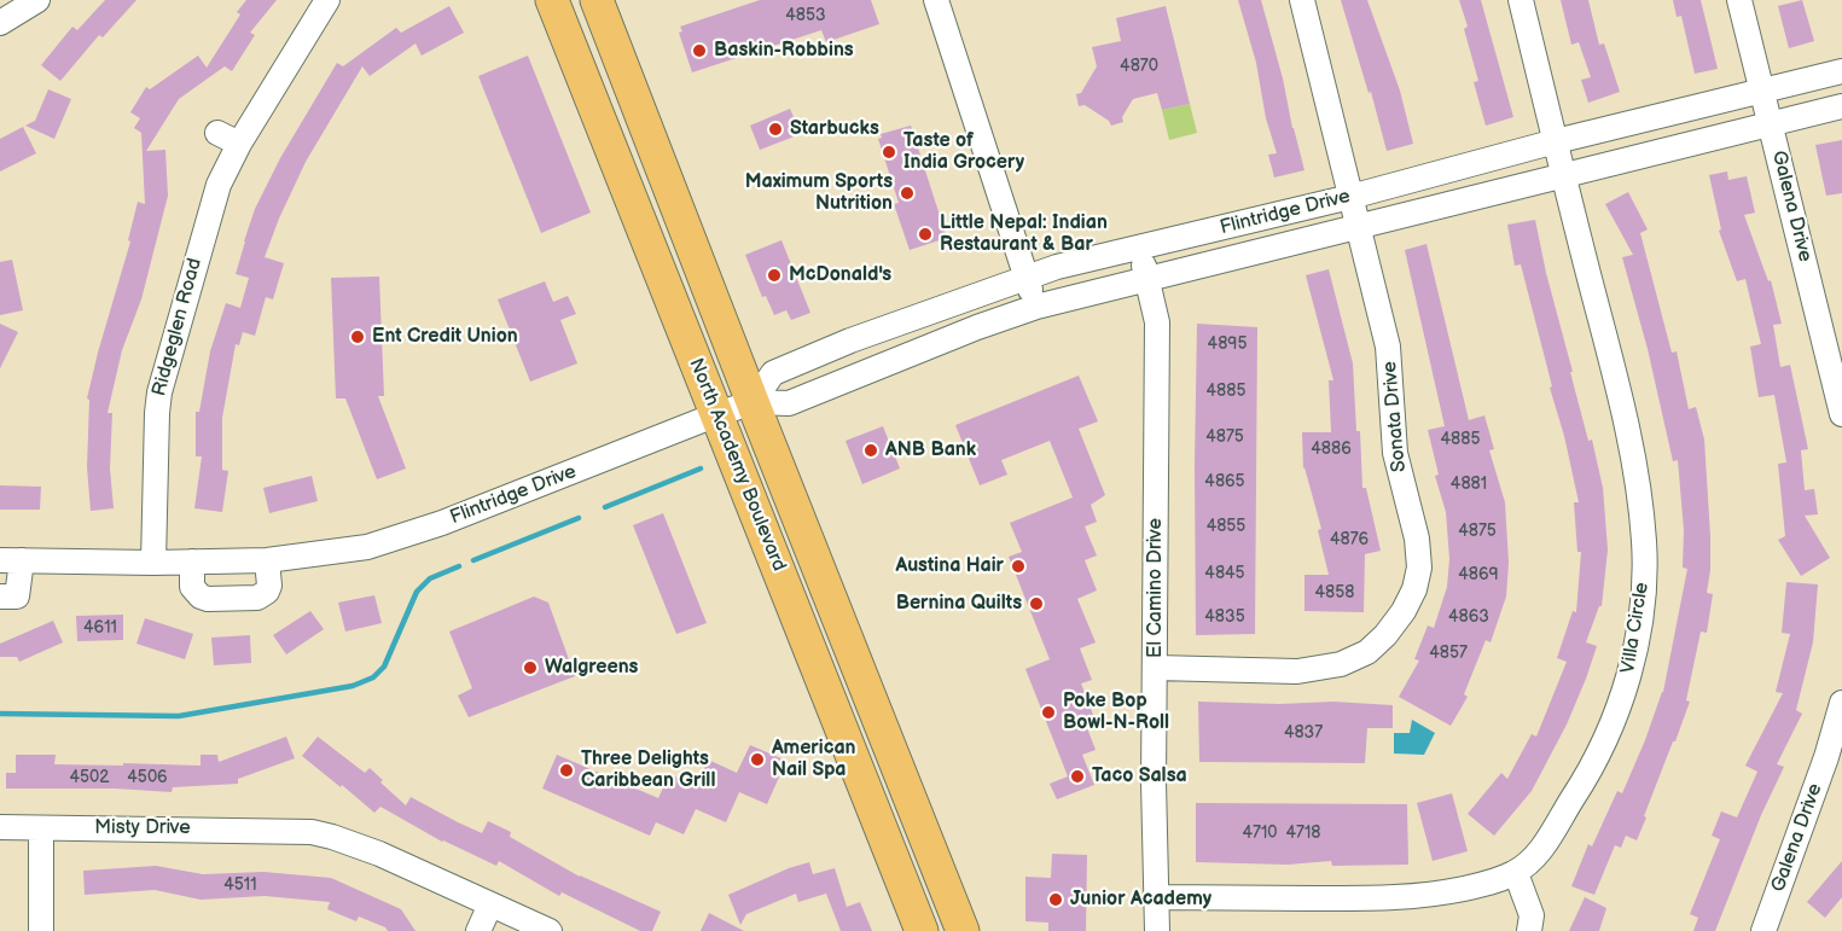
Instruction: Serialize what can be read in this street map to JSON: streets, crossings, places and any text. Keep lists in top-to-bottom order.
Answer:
{
  "streets": {
    "highway": ["North Academy Boulevard"],
    "street": [
      "Galena Drive",
      "Flintridge Drive",
      "Ridgeglen Road",
      "Sonata Drive",
      "El Camino Drive",
      "Villa Circle",
      "Misty Drive"
    ]
  },
  "crossings": [
    ["Galena Drive", "Flintridge Drive"],
    ["Flintridge Drive", "Ridgeglen Road"],
    ["Flintridge Drive", "Sonata Drive"],
    ["Flintridge Drive", "North Academy Boulevard"],
    ["Flintridge Drive", "El Camino Drive"],
    ["Flintridge Drive", "Villa Circle"],
    ["Sonata Drive", "El Camino Drive"],
    ["El Camino Drive", "Villa Circle"]
  ],
  "places": [
    "Baskin-Robbins",
    "Starbucks",
    "Taste of India Grocery",
    "Maximum Sports Nutrition",
    "Little Nepal: Indian Restaurant & Bar",
    "McDonald's",
    "Ent Credit Union",
    "ANB Bank",
    "Austina Hair",
    "Bernina Quilts",
    "Walgreens",
    "Poke Bop Bowl-N-Roll",
    "American Nail Spa",
    "Three Delights Caribbean Grill",
    "Taco Salsa",
    "Junior Academy"
  ],
  "house_numbers": [
    "4853",
    "4870",
    "4895",
    "4885",
    "4875",
    "4885",
    "4886",
    "4865",
    "4881",
    "4855",
    "4875",
    "4876",
    "4845",
    "4869",
    "4858",
    "4835",
    "4863",
    "4611",
    "4857",
    "4837",
    "4502",
    "4506",
    "4710",
    "4718",
    "4511"
  ]
}
